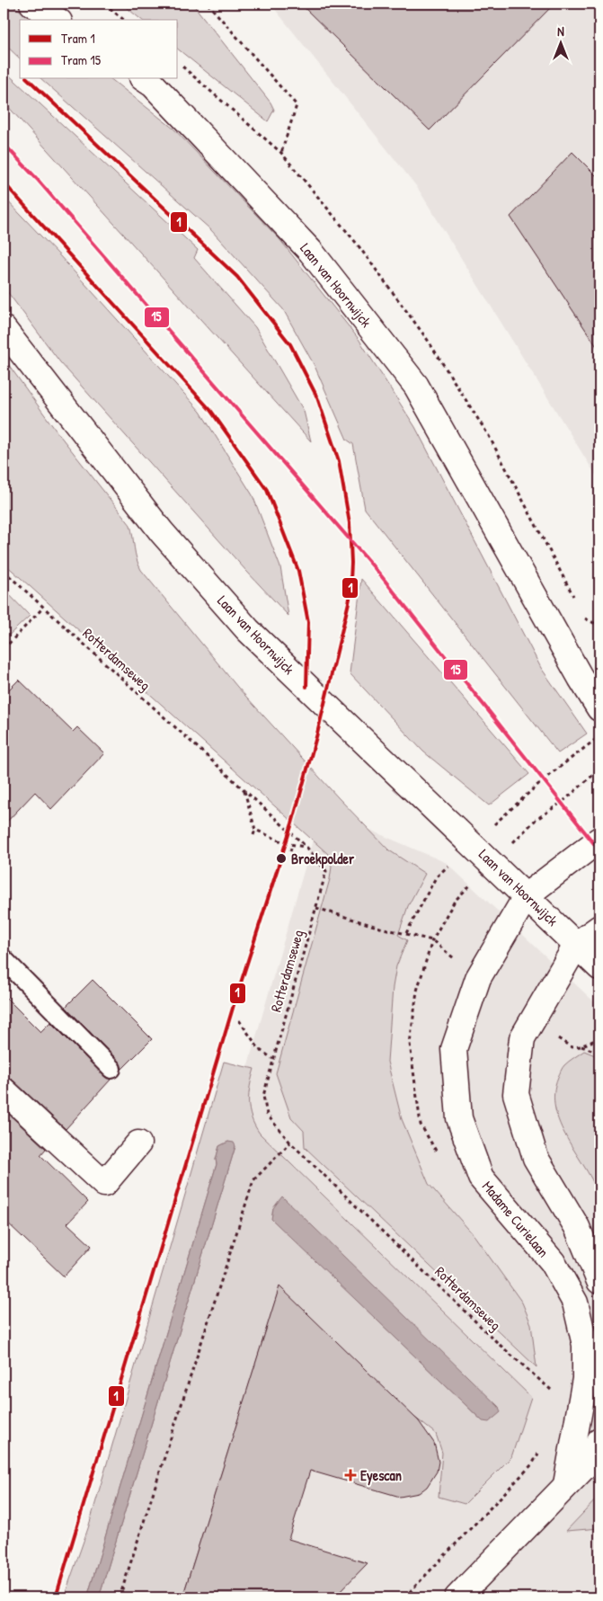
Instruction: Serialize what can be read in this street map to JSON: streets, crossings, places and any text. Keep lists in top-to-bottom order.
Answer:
{
  "streets": {
    "main road": ["Laan van Hoornwijck", "Madame Curielaan"],
    "path": ["Rotterdamseweg"]
  },
  "crossings": [
    ["Laan van Hoornwijck", "Madame Curielaan"]
  ],
  "places": {
    "other": ["Broekpolder"],
    "health": ["Eyescan"]
  },
  "lines": ["tram line 1", "tram line 15"],
  "legend": ["Tram 1", "Tram 15"],
  "north": "top"
}
